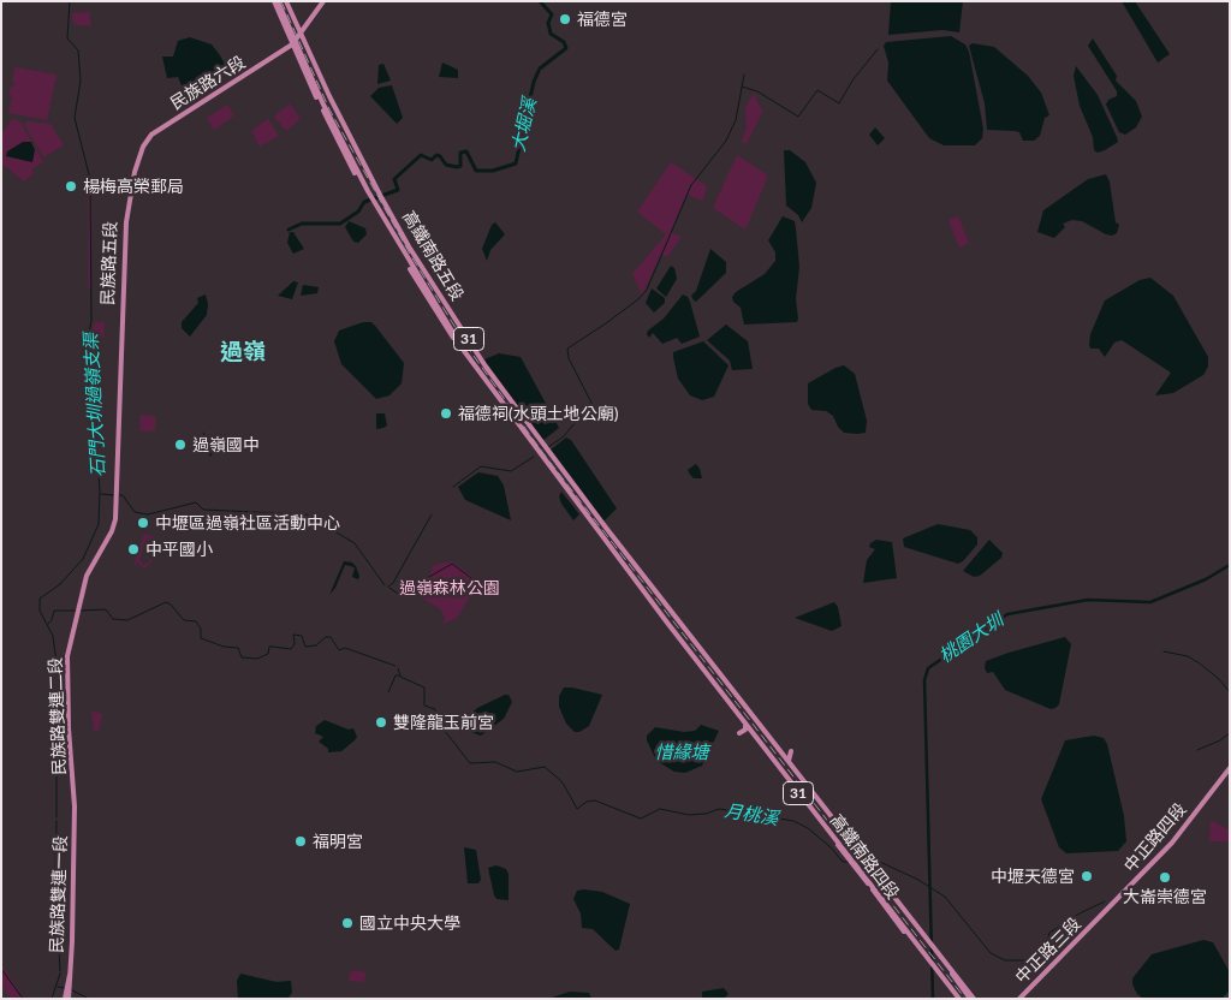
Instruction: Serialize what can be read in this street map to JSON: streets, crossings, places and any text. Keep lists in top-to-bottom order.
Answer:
{
  "streets": {
    "main road": [
      "民族路六段",
      "高鐵南路五段",
      "民族路五段",
      "31",
      "民族路雙連二段",
      "中正路四段",
      "高鐵南路四段",
      "民族路雙連一段",
      "中正路三段"
    ]
  },
  "crossings": [
    ["民族路六段", "高鐵南路五段"],
    ["民族路六段", "民族路五段"],
    ["民族路六段", "31"],
    ["高鐵南路五段", "31"],
    ["高鐵南路五段", "高鐵南路四段"],
    ["民族路五段", "民族路雙連二段"],
    ["民族路雙連二段", "民族路雙連一段"],
    ["中正路四段", "中正路三段"]
  ],
  "districts": ["過嶺"],
  "water": [
    "大堀溪",
    "石門大圳過嶺支渠",
    "桃園大圳",
    "惜緣塘",
    "月桃溪"
  ],
  "parks": ["過嶺森林公園"],
  "places": [
    "福德宮",
    "楊梅高榮郵局",
    "福德祠(水頭土地公廟)",
    "過嶺國中",
    "中壢區過嶺社區活動中心",
    "中平國小",
    "雙隆龍玉前宮",
    "福明宮",
    "中壢天德宮",
    "大崙崇德宮",
    "國立中央大學"
  ]
}
